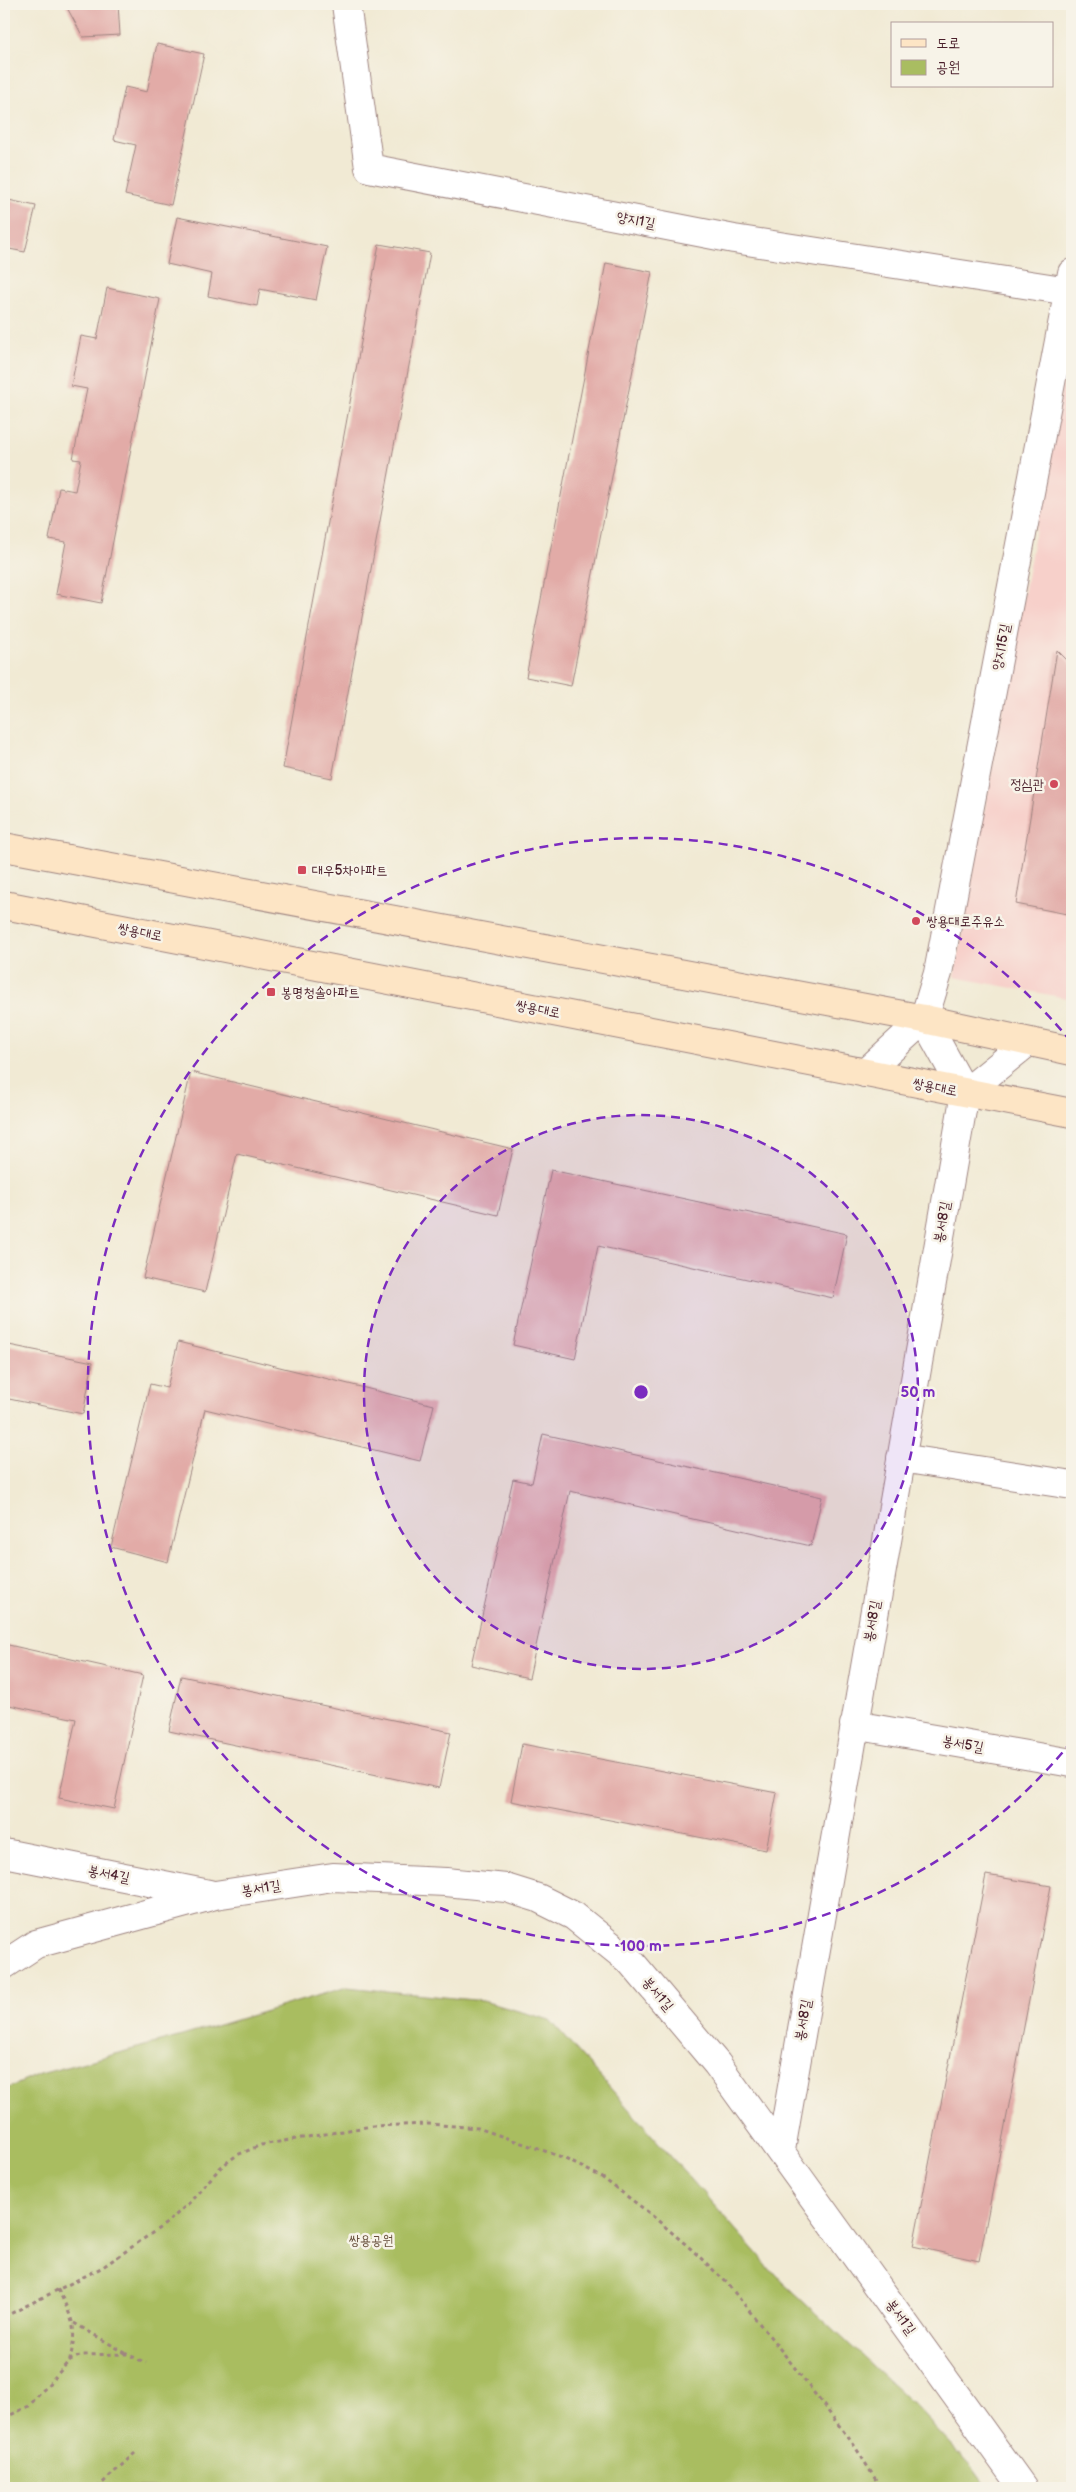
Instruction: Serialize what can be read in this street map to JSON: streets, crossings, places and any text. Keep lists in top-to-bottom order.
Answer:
{
  "streets": {
    "main road": ["쌍용대로"],
    "street": [
      "양지1길",
      "양지15길",
      "봉서8길",
      "봉서5길",
      "봉서4길",
      "봉서1길"
    ]
  },
  "crossings": [
    ["양지1길", "양지15길"],
    ["쌍용대로", "봉서8길"],
    ["봉서8길", "봉서5길"],
    ["봉서8길", "봉서1길"],
    ["봉서4길", "봉서1길"]
  ],
  "parks": ["쌍용공원"],
  "places": {
    "other": ["정심관", "쌍용대로주유소"],
    "transit": ["대우5차아파트", "봉명청솔아파트"]
  },
  "legend": ["도로", "공원"],
  "rings": ["50 m", "100 m"]
}
